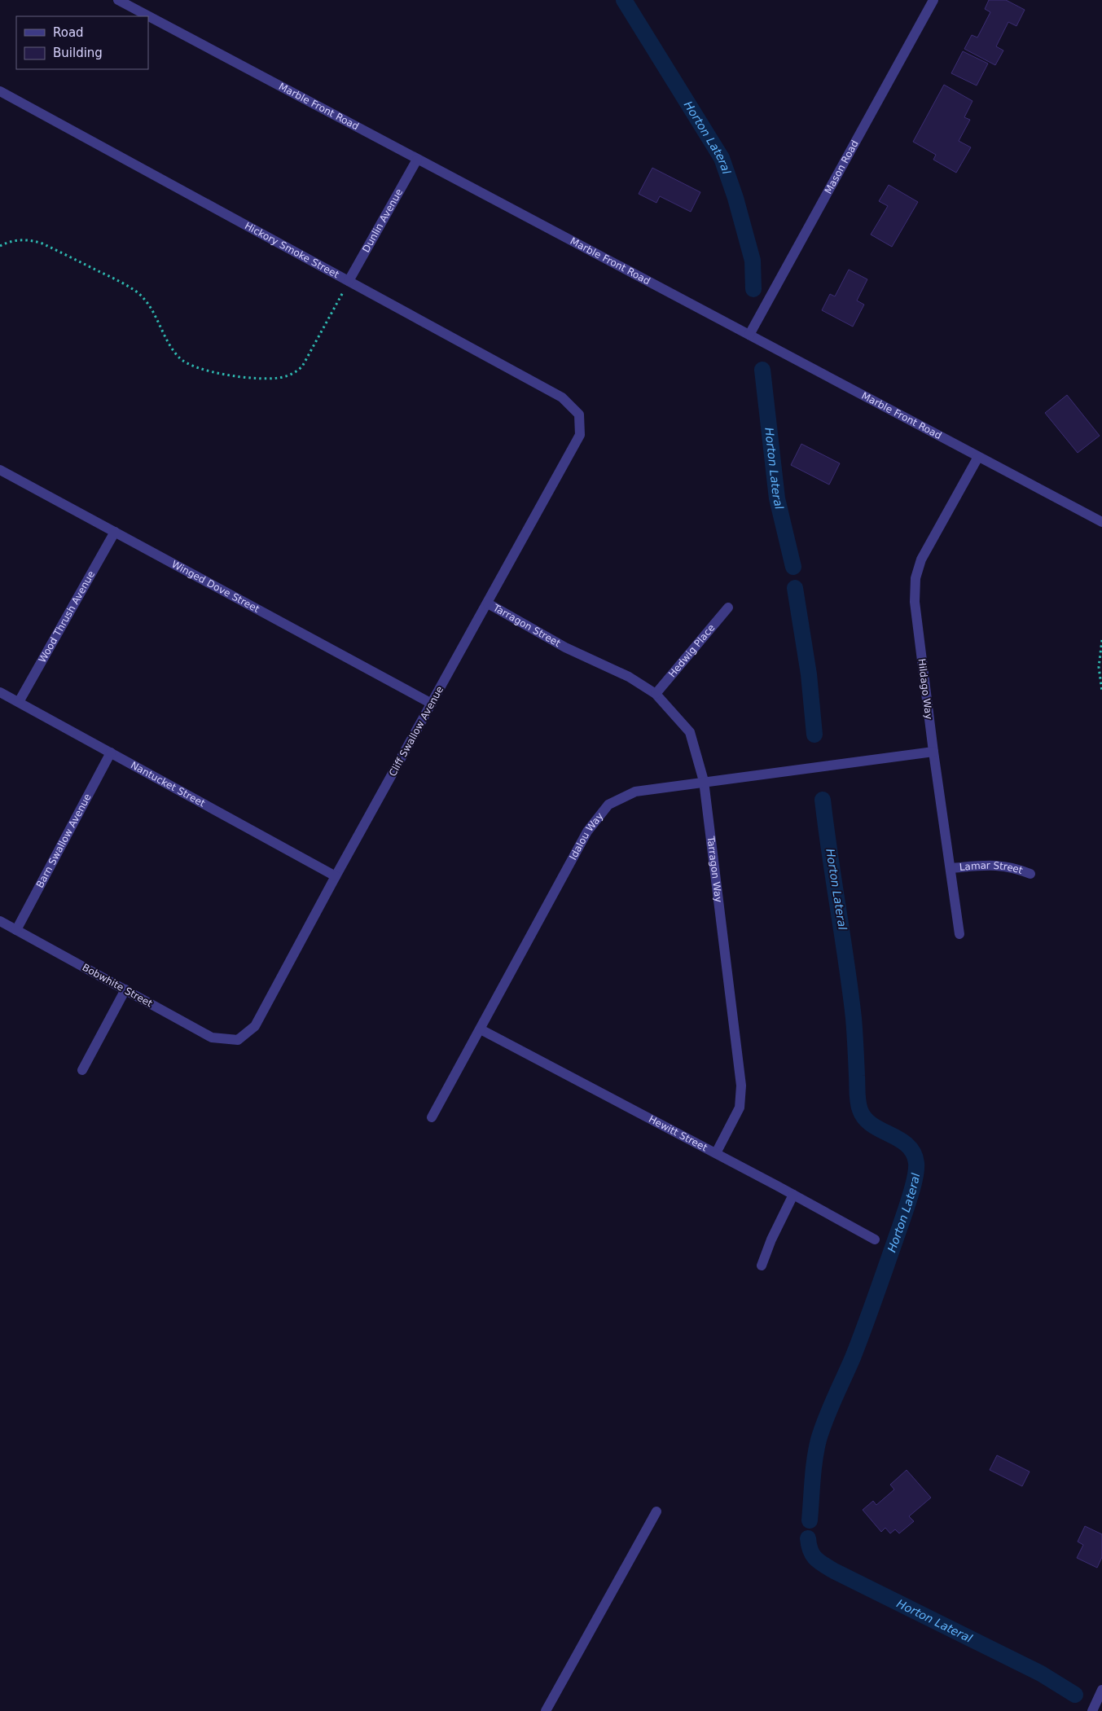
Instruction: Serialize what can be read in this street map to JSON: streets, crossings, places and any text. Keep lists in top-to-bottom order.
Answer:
{
  "streets": {
    "street": [
      "Marble Front Road",
      "Mason Road",
      "Dunlin Avenue",
      "Hickory Smoke Street",
      "Winged Dove Street",
      "Wood Thrush Avenue",
      "Tarragon Street",
      "Hedwig Place",
      "Hildago Way",
      "Cliff Swallow Avenue",
      "Nantucket Street",
      "Idalou Way",
      "Barn Swallow Avenue",
      "Tarragon Way",
      "Lamar Street",
      "Bobwhite Street",
      "Hewitt Street"
    ]
  },
  "crossings": [
    ["Marble Front Road", "Mason Road"],
    ["Marble Front Road", "Dunlin Avenue"],
    ["Marble Front Road", "Hildago Way"],
    ["Dunlin Avenue", "Hickory Smoke Street"],
    ["Hickory Smoke Street", "Cliff Swallow Avenue"],
    ["Winged Dove Street", "Wood Thrush Avenue"],
    ["Winged Dove Street", "Cliff Swallow Avenue"],
    ["Wood Thrush Avenue", "Nantucket Street"],
    ["Tarragon Street", "Cliff Swallow Avenue"],
    ["Tarragon Street", "Tarragon Way"],
    ["Hedwig Place", "Tarragon Way"],
    ["Hildago Way", "Idalou Way"],
    ["Hildago Way", "Lamar Street"],
    ["Cliff Swallow Avenue", "Nantucket Street"],
    ["Cliff Swallow Avenue", "Bobwhite Street"],
    ["Nantucket Street", "Barn Swallow Avenue"],
    ["Idalou Way", "Tarragon Way"],
    ["Idalou Way", "Hewitt Street"],
    ["Barn Swallow Avenue", "Bobwhite Street"],
    ["Tarragon Way", "Hewitt Street"]
  ],
  "water": ["Horton Lateral"],
  "legend": ["Road", "Building"]
}
